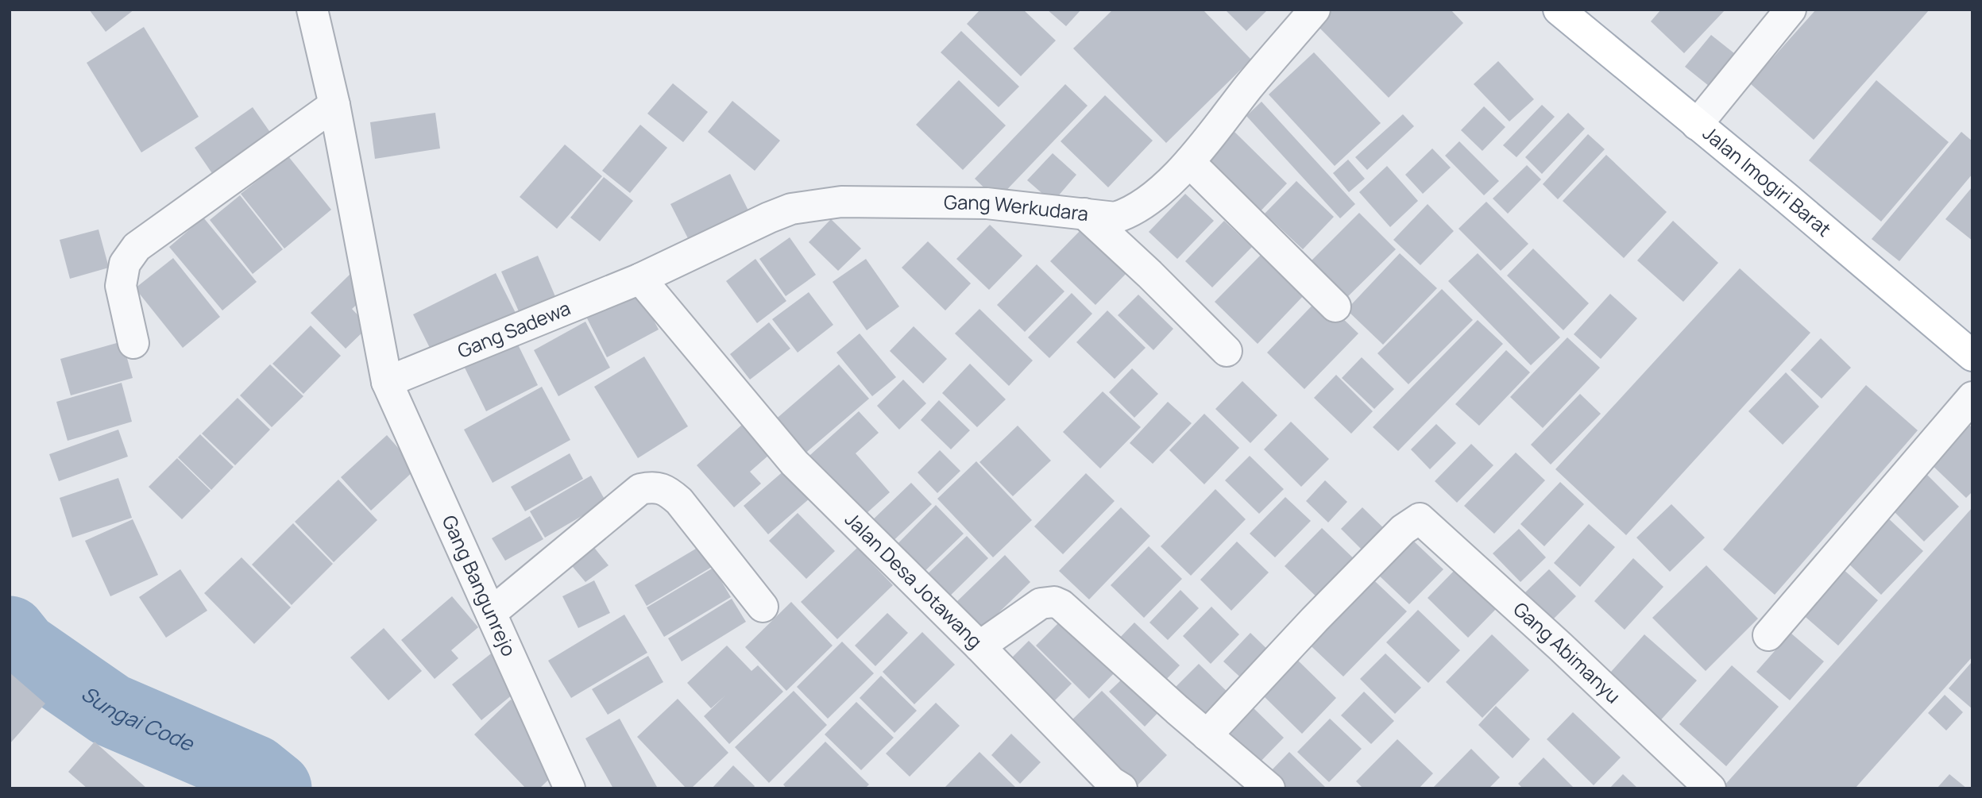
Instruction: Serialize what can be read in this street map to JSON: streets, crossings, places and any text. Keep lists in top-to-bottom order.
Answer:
{
  "streets": {
    "main road": ["Jalan Imogiri Barat"],
    "street": [
      "Gang Werkudara",
      "Gang Sadewa",
      "Jalan Desa Jotawang",
      "Gang Bangunrejo",
      "Gang Abimanyu"
    ]
  },
  "crossings": [
    ["Gang Werkudara", "Gang Sadewa"],
    ["Gang Werkudara", "Jalan Desa Jotawang"],
    ["Gang Sadewa", "Jalan Desa Jotawang"],
    ["Gang Sadewa", "Gang Bangunrejo"],
    ["Jalan Desa Jotawang", "Gang Abimanyu"]
  ],
  "water": ["Sungai Code"]
}
